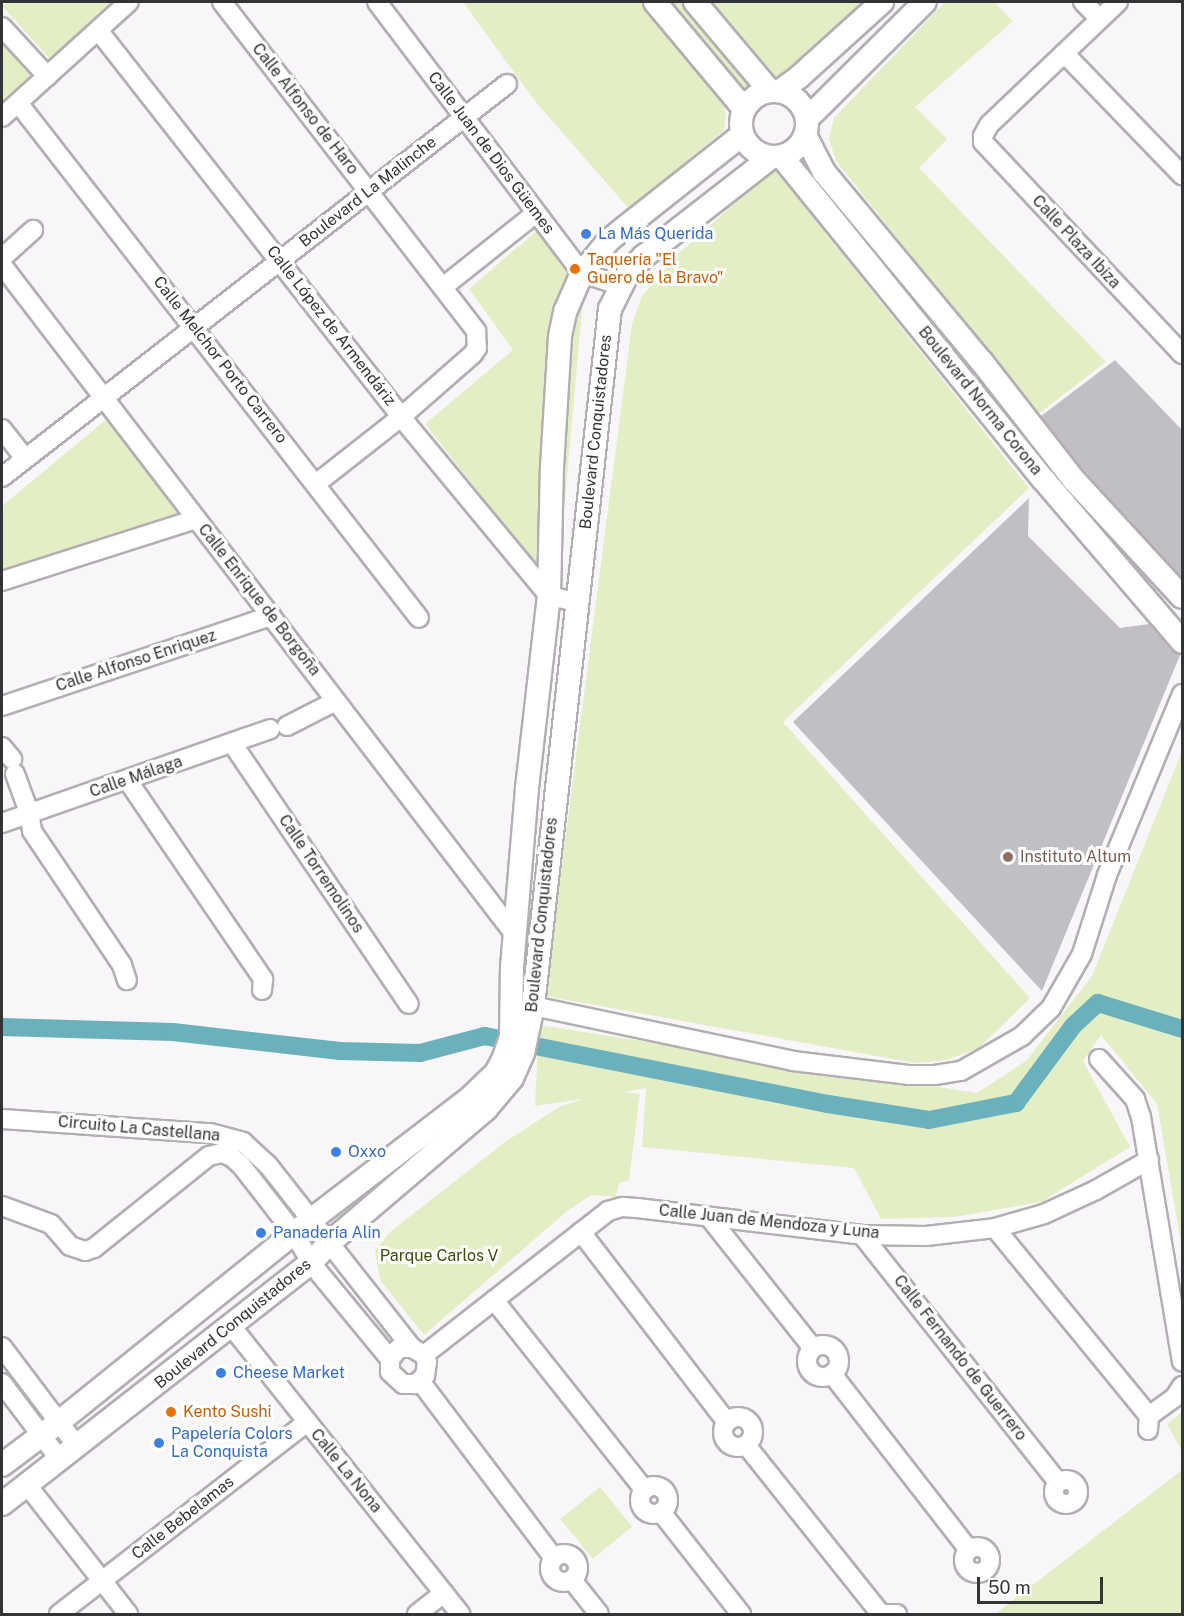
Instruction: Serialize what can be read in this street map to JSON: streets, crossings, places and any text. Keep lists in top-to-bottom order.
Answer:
{
  "streets": {
    "street": [
      "Calle Alfonso de Haro",
      "Calle Juan de Dios Güemes",
      "Boulevard La Malinche",
      "Calle Plaza Ibiza",
      "Calle López de Armendáriz",
      "Calle Melchor Porto Carrero",
      "Boulevard Norma Corona",
      "Boulevard Conquistadores",
      "Calle Enrique de Borgoña",
      "Calle Alfonso Enriquez",
      "Calle Málaga",
      "Calle Torremolinos",
      "Circuito La Castellana",
      "Calle Juan de Mendoza y Luna",
      "Calle Fernando de Guerrero",
      "Calle La Nona",
      "Calle Bebelamas"
    ]
  },
  "crossings": [
    ["Calle Alfonso de Haro", "Boulevard La Malinche"],
    ["Calle Alfonso de Haro", "Calle López de Armendáriz"],
    ["Calle Juan de Dios Güemes", "Boulevard La Malinche"],
    ["Calle Juan de Dios Güemes", "Boulevard Conquistadores"],
    ["Boulevard La Malinche", "Calle López de Armendáriz"],
    ["Boulevard La Malinche", "Calle Melchor Porto Carrero"],
    ["Boulevard La Malinche", "Calle Enrique de Borgoña"],
    ["Calle López de Armendáriz", "Boulevard Conquistadores"],
    ["Boulevard Norma Corona", "Boulevard Conquistadores"],
    ["Boulevard Conquistadores", "Calle Enrique de Borgoña"],
    ["Boulevard Conquistadores", "Circuito La Castellana"],
    ["Boulevard Conquistadores", "Calle La Nona"],
    ["Calle Enrique de Borgoña", "Calle Alfonso Enriquez"],
    ["Calle Enrique de Borgoña", "Calle Málaga"],
    ["Calle Málaga", "Calle Torremolinos"],
    ["Calle Juan de Mendoza y Luna", "Calle Fernando de Guerrero"],
    ["Calle La Nona", "Calle Bebelamas"]
  ],
  "parks": ["Parque Carlos V"],
  "places": [
    "La Más Querida",
    "Taquería \"El Guero de la Bravo\"",
    "Instituto Altum",
    "Oxxo",
    "Panadería Alin",
    "Cheese Market",
    "Kento Sushi",
    "Papelería Colors La Conquista"
  ],
  "scale_bar": "50 m"
}
